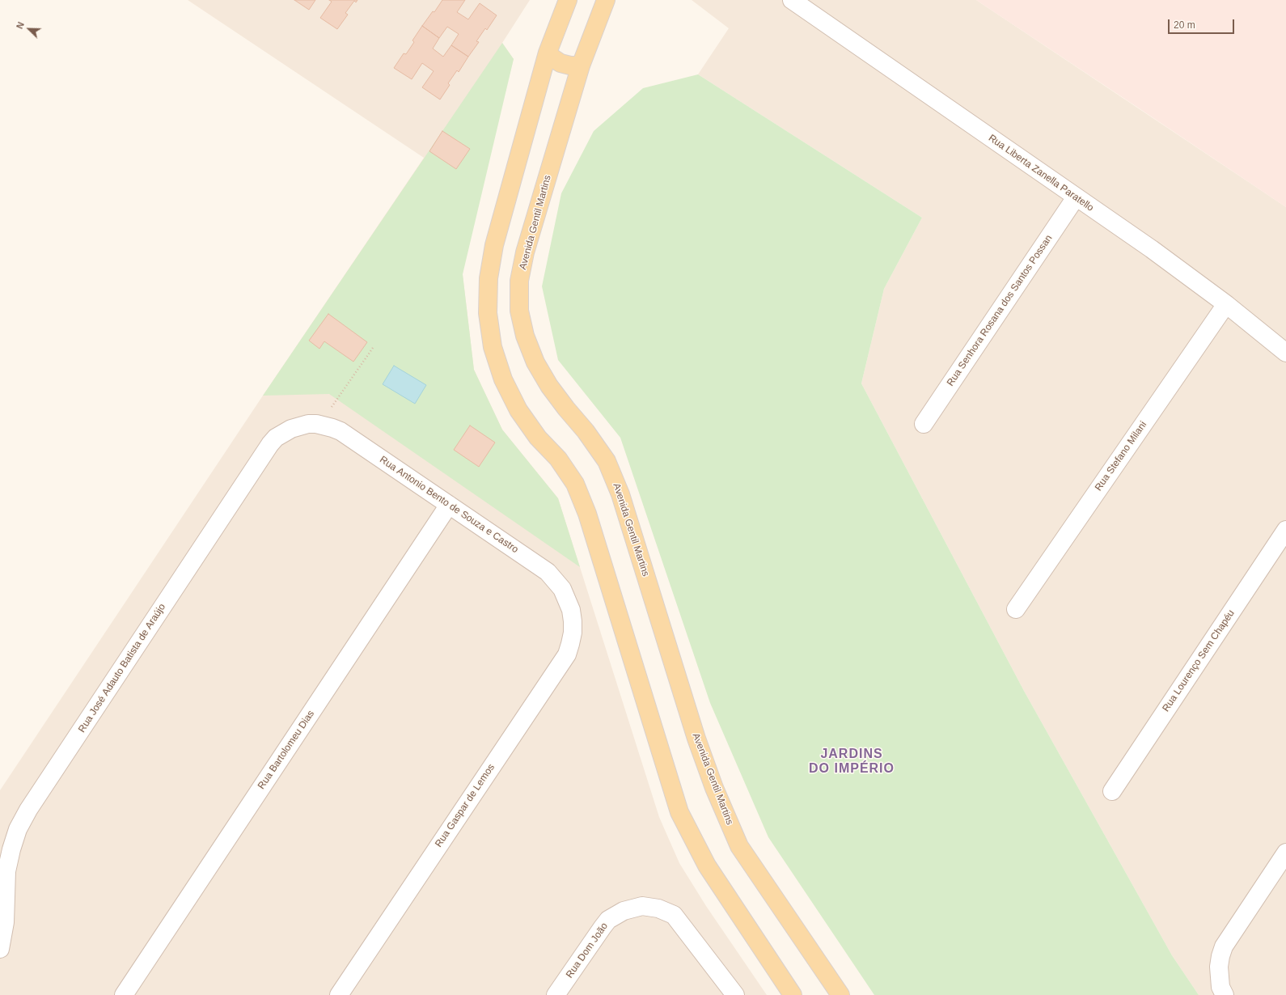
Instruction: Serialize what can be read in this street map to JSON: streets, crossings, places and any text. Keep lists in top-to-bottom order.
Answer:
{
  "streets": {
    "main road": ["Avenida Gentil Martins"],
    "street": [
      "Rua Liberta Zanella Paratello",
      "Rua Senhora Rosana dos Santos Possan",
      "Rua Stefano Milani",
      "Rua Antonio Bento de Souza e Castro",
      "Rua Lourenço Sem Chapéu",
      "Rua José Adauto Batista de Araújo",
      "Rua Bartolomeu Dias",
      "Rua Gaspar de Lemos",
      "Rua Dom João"
    ]
  },
  "crossings": [
    ["Rua Liberta Zanella Paratello", "Rua Senhora Rosana dos Santos Possan"],
    ["Rua Liberta Zanella Paratello", "Rua Stefano Milani"],
    ["Rua Antonio Bento de Souza e Castro", "Rua José Adauto Batista de Araújo"],
    ["Rua Antonio Bento de Souza e Castro", "Rua Bartolomeu Dias"],
    ["Rua Antonio Bento de Souza e Castro", "Rua Gaspar de Lemos"]
  ],
  "districts": ["JARDINS DO IMPÉRIO"],
  "scale_bar": "20 m",
  "north": "top left"
}
